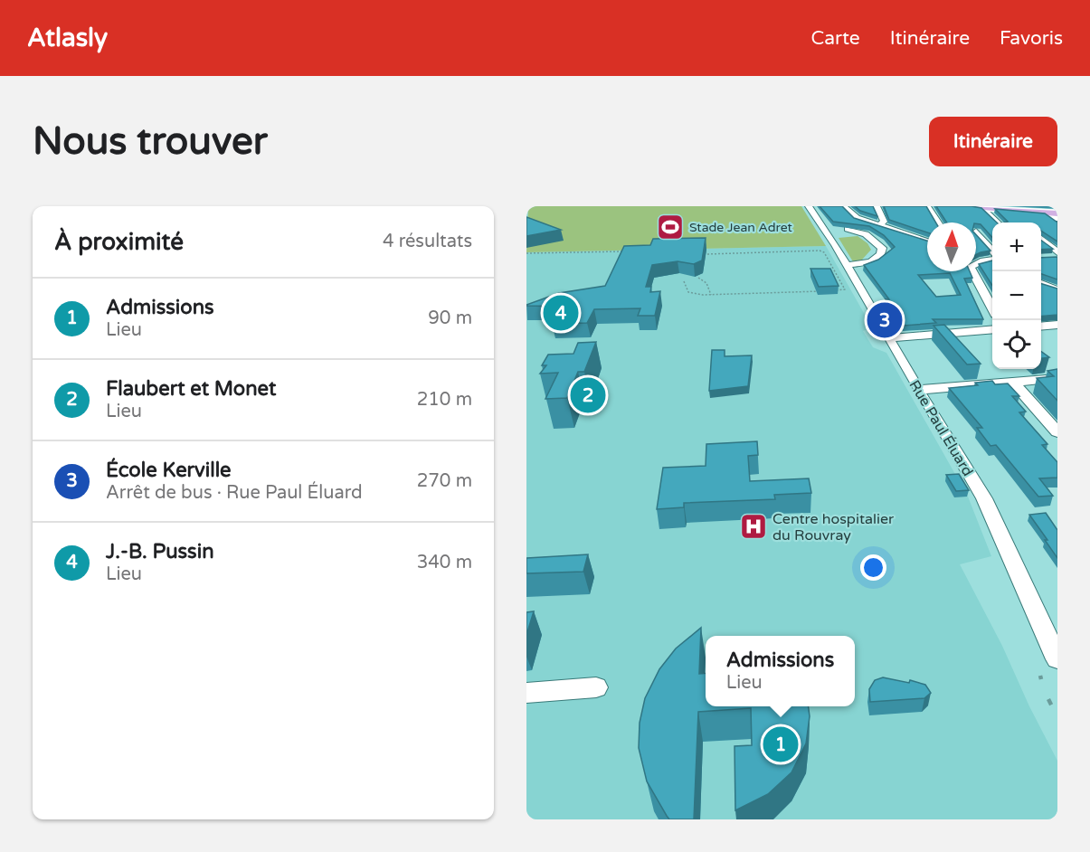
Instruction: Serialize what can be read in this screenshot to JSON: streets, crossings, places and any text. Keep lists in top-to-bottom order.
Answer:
{
  "streets": {
    "street": ["Rue Paul Éluard"]
  },
  "places": {
    "sports": ["Stade Jean Adret"],
    "hospital": ["Centre hospitalier du Rouvray"]
  },
  "north": "top",
  "page": {
    "header": "Atlasly",
    "nav": ["Carte", "Itinéraire", "Favoris"],
    "buttons": "Itinéraire",
    "title": "Nous trouver",
    "heading": ["À proximité", "4 résultats"],
    "map_buttons": ["+", "−"],
    "list": [
      {
        "mark": "1",
        "name": "Admissions",
        "note": "Lieu",
        "value": "90 m"
      },
      {
        "mark": "2",
        "name": "Flaubert et Monet",
        "note": "Lieu",
        "value": "210 m"
      },
      {
        "mark": "3",
        "name": "École Kerville",
        "note": "Arrêt de bus · Rue Paul Éluard",
        "value": "270 m"
      },
      {
        "mark": "4",
        "name": "J.-B. Pussin",
        "note": "Lieu",
        "value": "340 m"
      }
    ],
    "pins": [
      "4",
      "3",
      "2",
      "1"
    ],
    "popup": ["Admissions", "Lieu"]
  }
}
